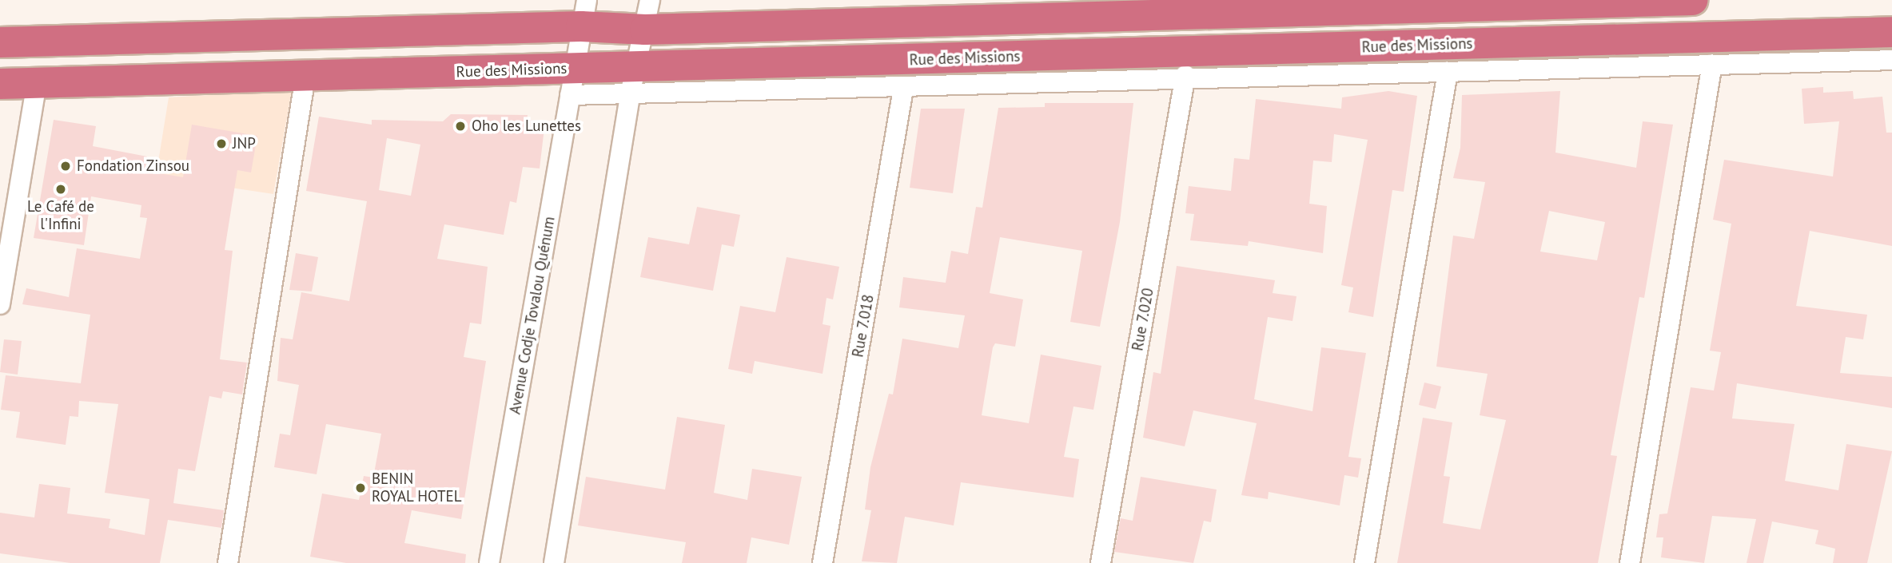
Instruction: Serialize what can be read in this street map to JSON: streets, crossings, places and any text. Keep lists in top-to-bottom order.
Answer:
{
  "streets": {
    "highway": ["Rue des Missions"],
    "street": ["Avenue Codje Tovalou Quénum", "Rue 7.020", "Rue 7.018"]
  },
  "crossings": [
    ["Rue des Missions", "Avenue Codje Tovalou Quénum"]
  ],
  "places": [
    "Oho les Lunettes",
    "JNP",
    "Fondation Zinsou",
    "Le Café de l'Infini",
    "BENIN ROYAL HOTEL"
  ]
}
